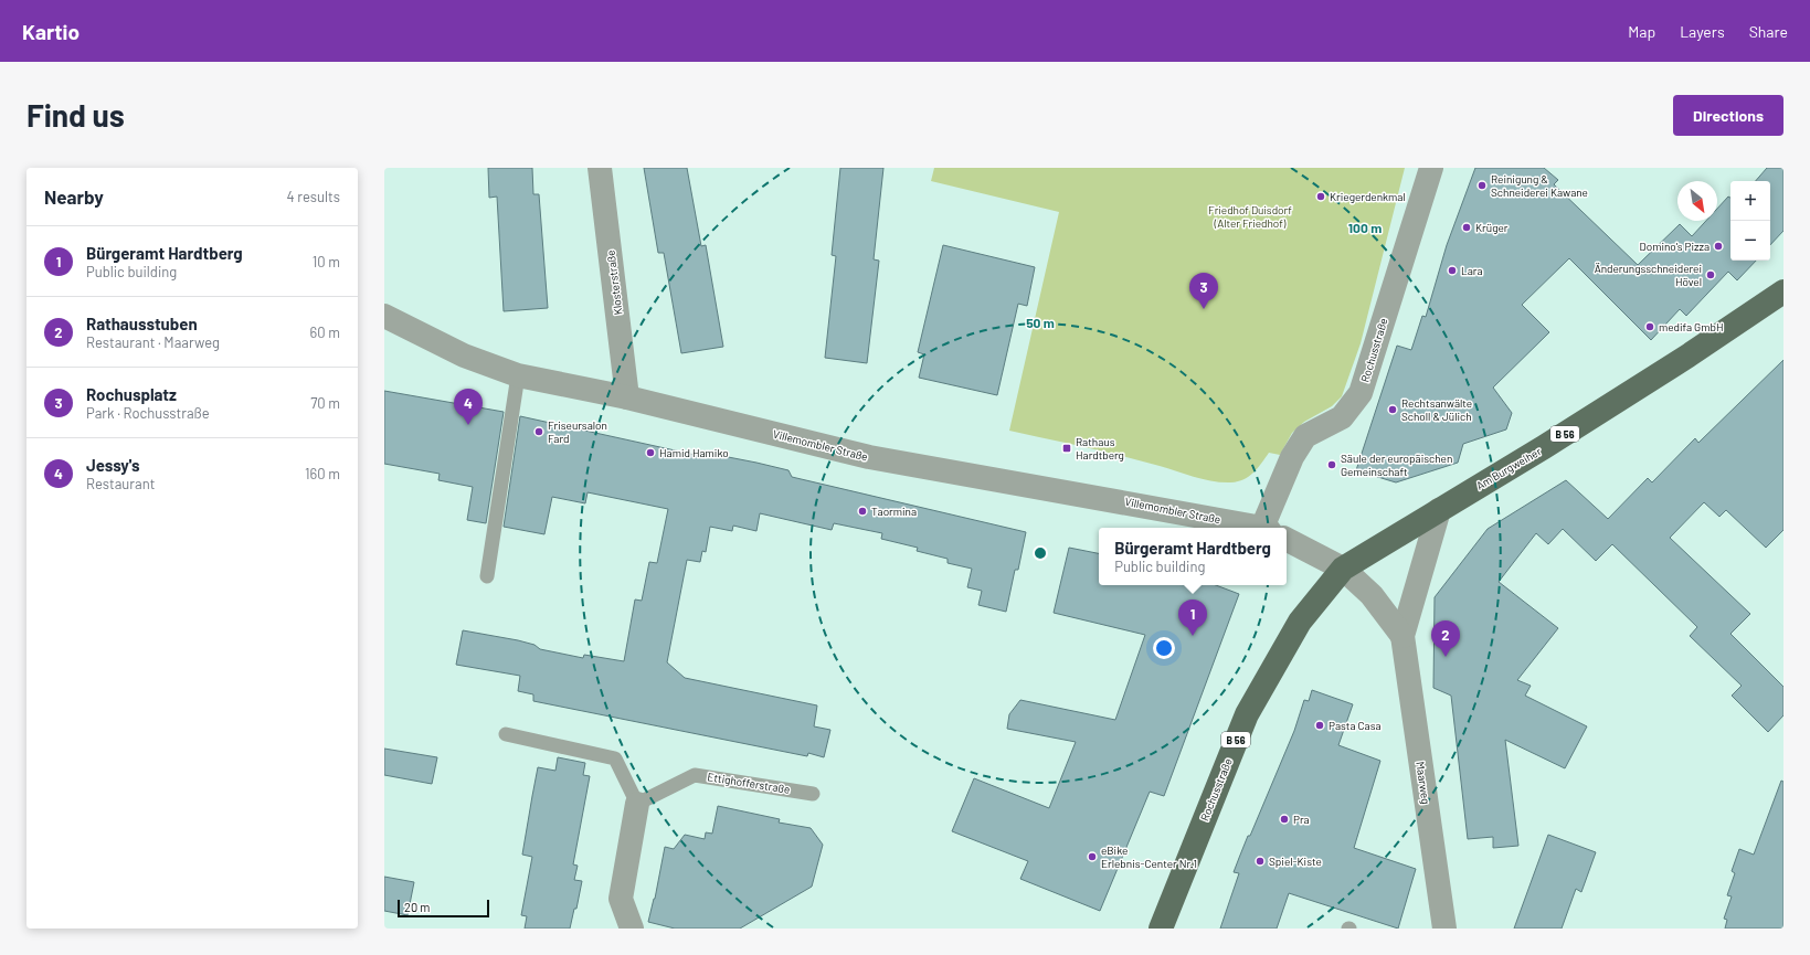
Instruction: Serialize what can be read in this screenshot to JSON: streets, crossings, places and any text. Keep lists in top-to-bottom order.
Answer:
{
  "streets": {
    "main road": ["Rochusstraße", "B 56", "Am Burgweiher"],
    "street": ["Klosterstraße", "Villemombler Straße", "Maarweg"],
    "lane": ["Ettighofferstraße"]
  },
  "crossings": [
    ["Klosterstraße", "Villemombler Straße"],
    ["Rochusstraße", "Am Burgweiher"],
    ["Rochusstraße", "Maarweg"],
    ["Am Burgweiher", "Maarweg"]
  ],
  "parks": ["Friedhof Duisdorf (Alter Friedhof)"],
  "places": {
    "other": [
      "Reinigung & Schneiderei Kawane",
      "Kriegerdenkmal",
      "Krüger",
      "Domino's Pizza",
      "Lara",
      "Änderungsschneiderei Hövel",
      "medifa GmbH",
      "Rechtsanwälte Scholl & Jülich",
      "Friseursalon Fard",
      "Hamid Hamiko",
      "Säule der europäischen Gemeinschaft",
      "Taormina",
      "Pasta Casa",
      "Pra",
      "eBike Erlebnis-Center Nr.1",
      "Spiel-Kiste"
    ],
    "transit": ["Rathaus Hardtberg"]
  },
  "scale_bar": "20 m",
  "north": "bottom right",
  "page": {
    "header": "Kartio",
    "nav": ["Map", "Layers", "Share"],
    "buttons": "Directions",
    "title": "Find us",
    "heading": ["Nearby", "4 results"],
    "map_buttons": ["+", "−"],
    "list": [
      {
        "mark": "1",
        "name": "Bürgeramt Hardtberg",
        "note": "Public building",
        "value": "10 m"
      },
      {
        "mark": "2",
        "name": "Rathausstuben",
        "note": "Restaurant · Maarweg",
        "value": "60 m"
      },
      {
        "mark": "3",
        "name": "Rochusplatz",
        "note": "Park · Rochusstraße",
        "value": "70 m"
      },
      {
        "mark": "4",
        "name": "Jessy's",
        "note": "Restaurant",
        "value": "160 m"
      }
    ],
    "pins": [
      "3",
      "4",
      "1",
      "2"
    ],
    "popup": ["Bürgeramt Hardtberg", "Public building"],
    "scale": "20 m"
  },
  "rings": ["100 m", "50 m"]
}
